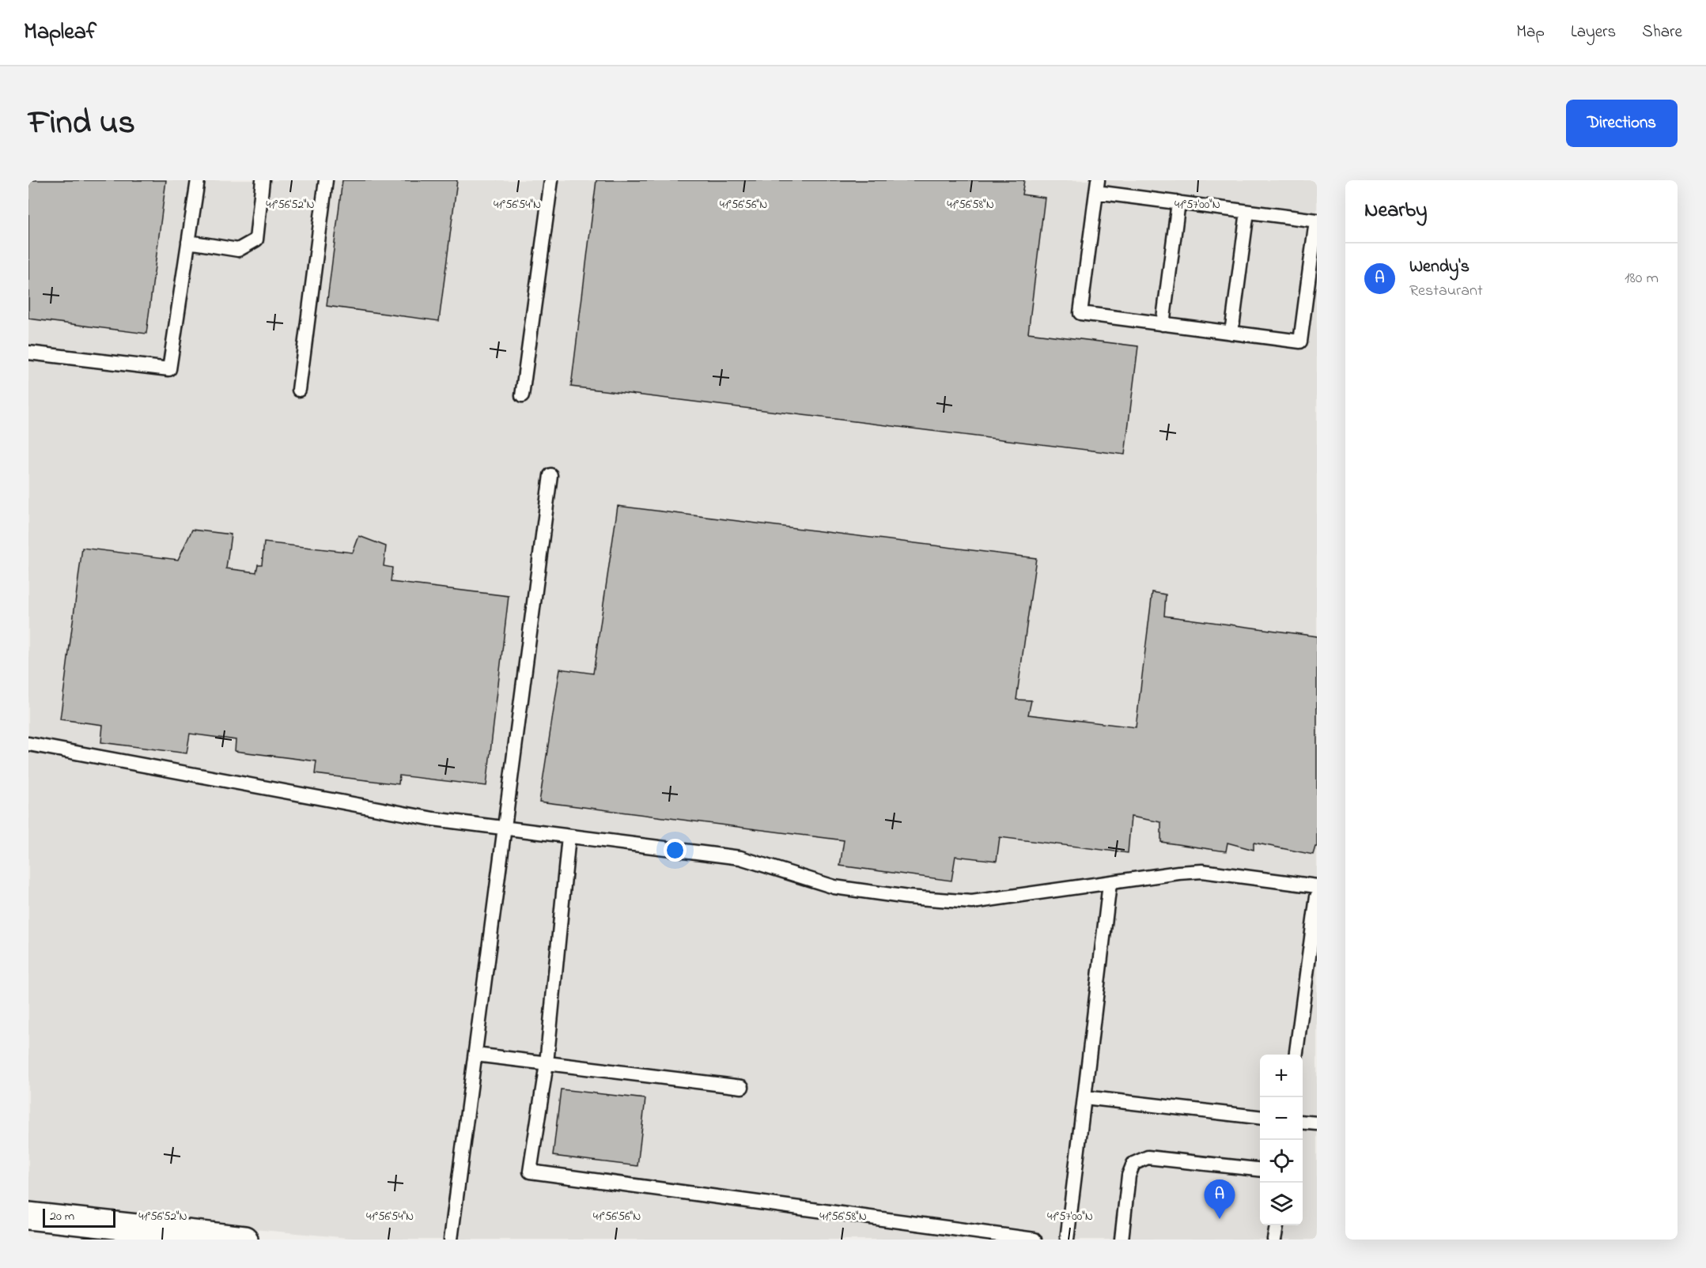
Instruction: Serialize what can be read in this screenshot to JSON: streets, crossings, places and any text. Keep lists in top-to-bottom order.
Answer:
{
  "scale_bar": "20 m",
  "page": {
    "header": "Mapleaf",
    "nav": ["Map", "Layers", "Share"],
    "title": "Find us",
    "buttons": "Directions",
    "heading": "Nearby",
    "list": [
      {
        "mark": "A",
        "name": "Wendy's",
        "note": "Restaurant",
        "value": "180 m"
      }
    ],
    "map_buttons": ["+", "−"],
    "pins": "A",
    "scale": "20 m"
  },
  "coordinates": [
    "41°56'52\"N",
    "41°56'54\"N",
    "41°56'56\"N",
    "41°56'58\"N",
    "41°57'00\"N"
  ]
}
